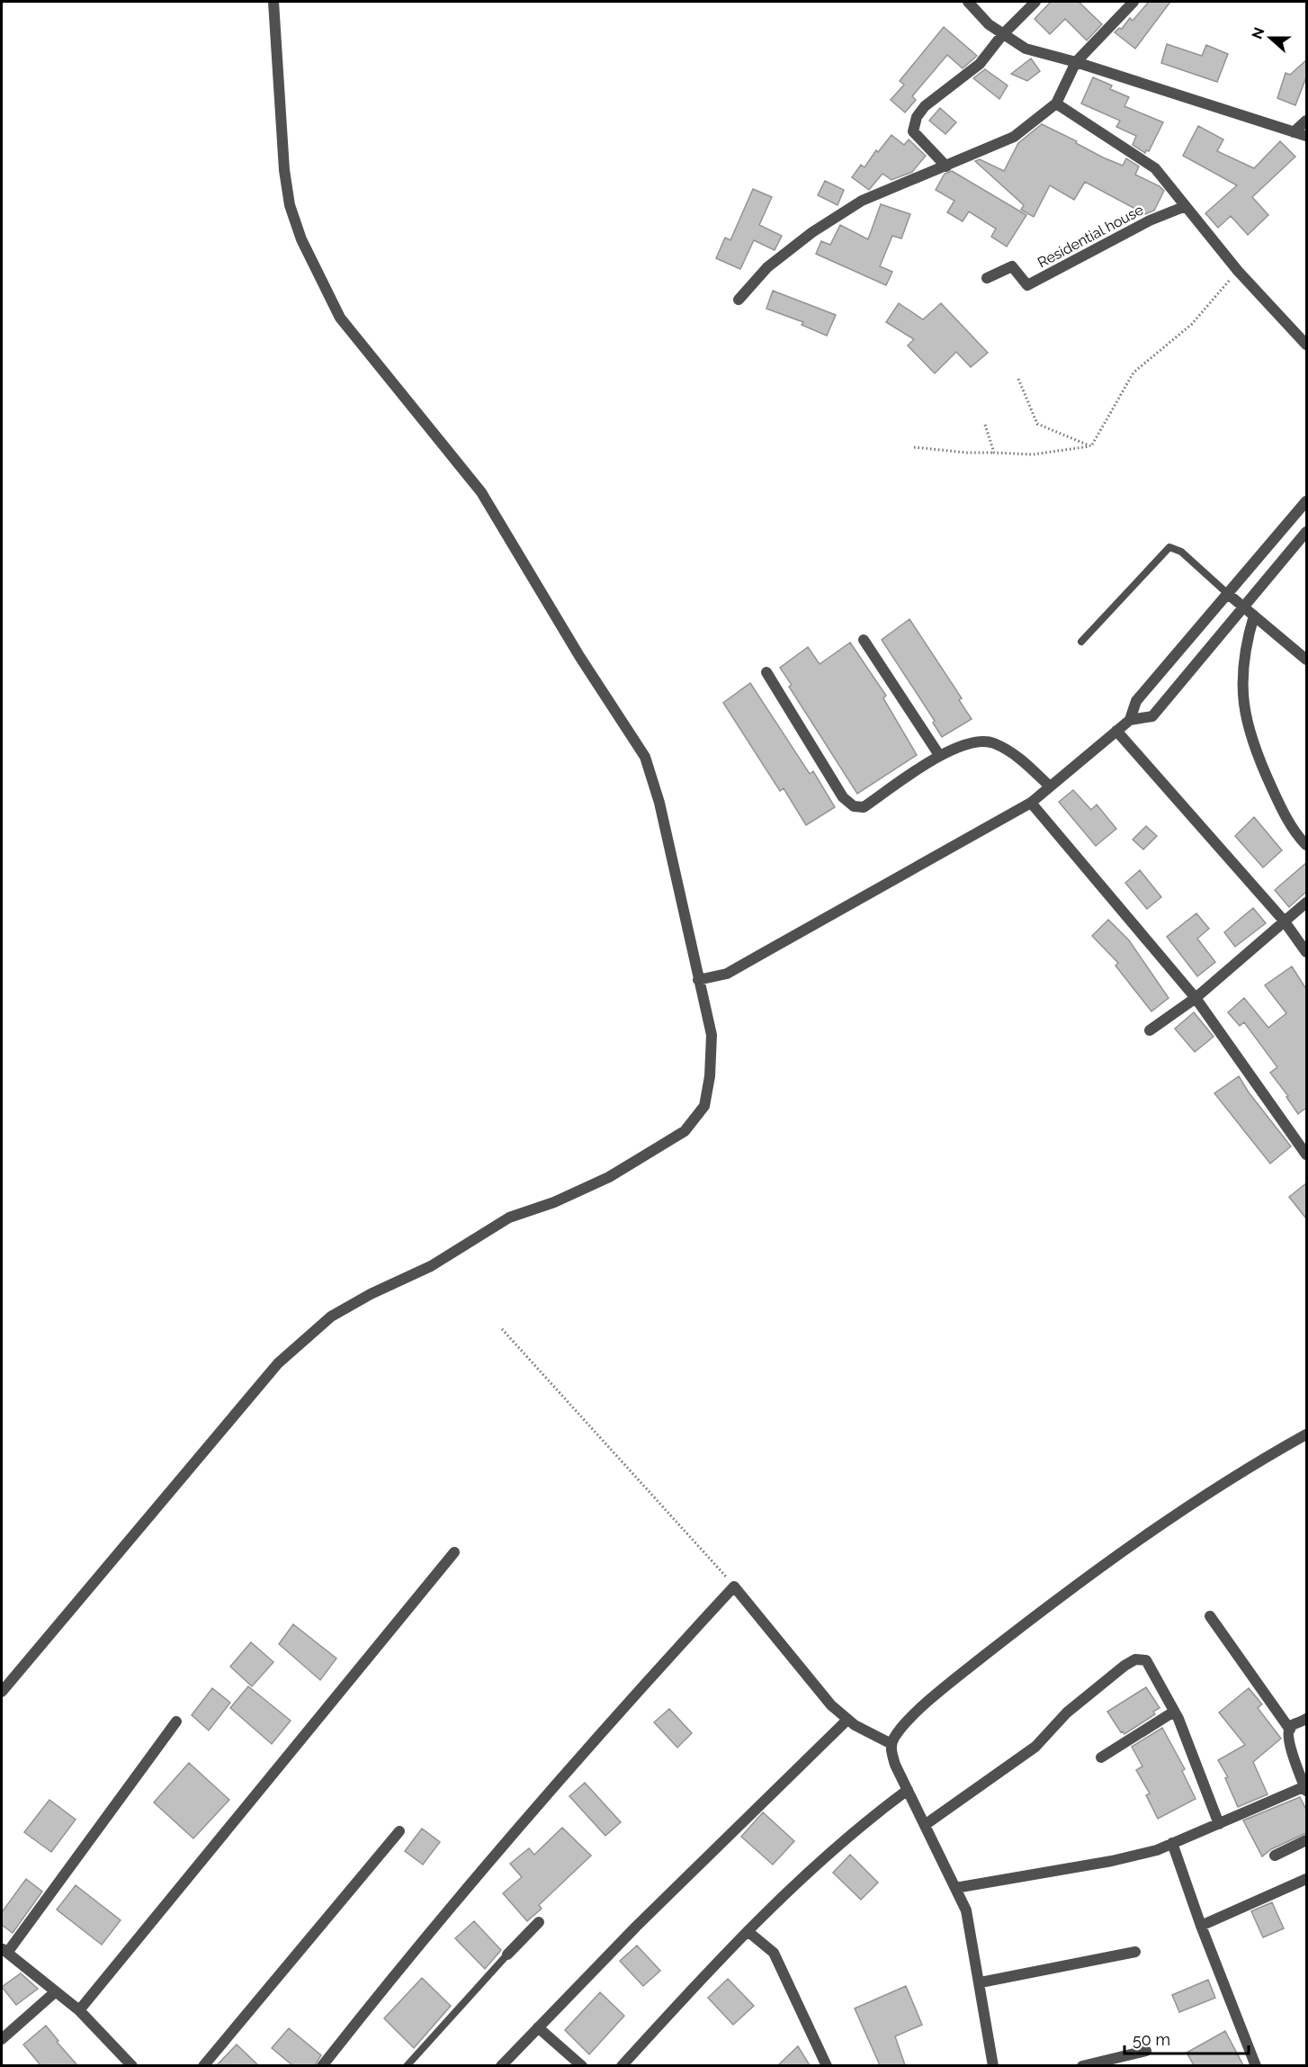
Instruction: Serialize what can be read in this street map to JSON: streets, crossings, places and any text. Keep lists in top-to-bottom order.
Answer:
{
  "streets": {
    "street": ["Residential house"]
  },
  "scale_bar": "50 m",
  "north": "left"
}
